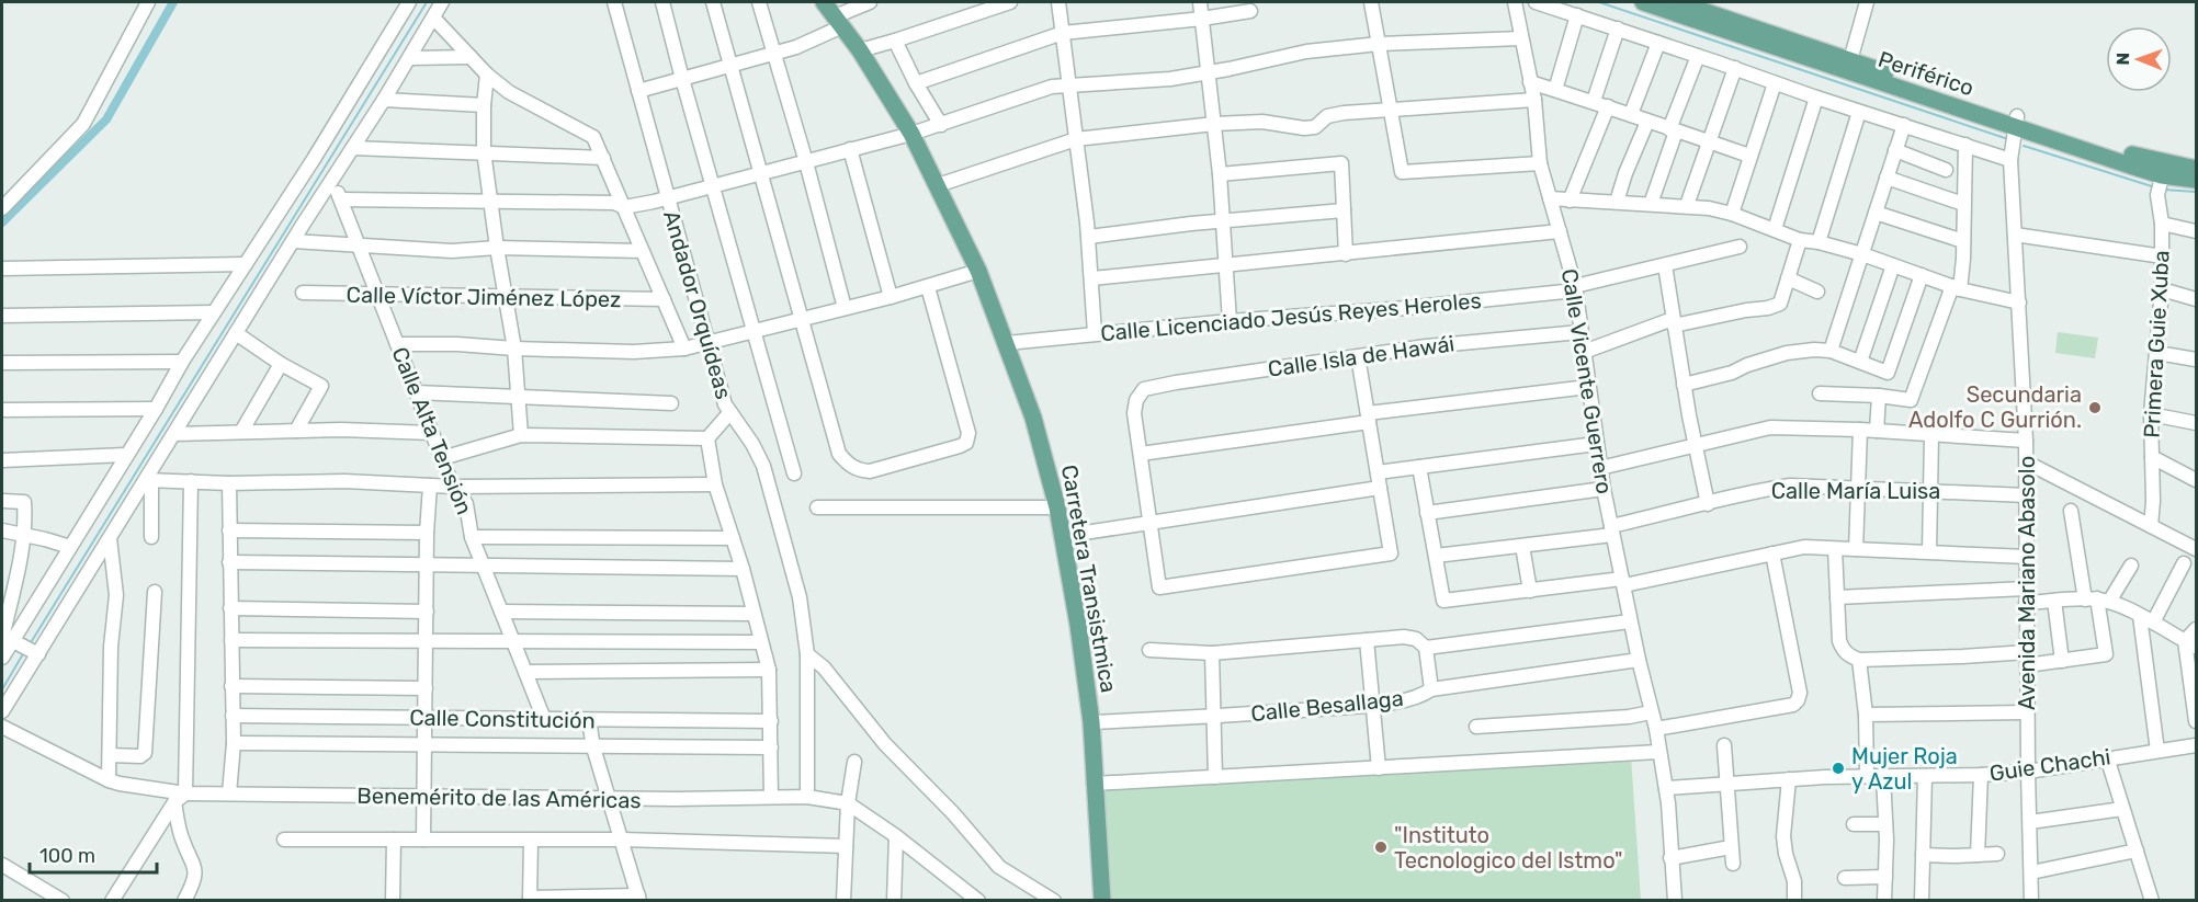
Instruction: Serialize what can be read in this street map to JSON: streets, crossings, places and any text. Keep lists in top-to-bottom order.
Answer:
{
  "streets": {
    "main road": ["Periférico", "Carretera Transistmica"],
    "street": [
      "Calle Víctor Jiménez López",
      "Andador Orquídeas",
      "Calle Licenciado Jesús Reyes Heroles",
      "Primera Guie Xuba",
      "Calle Isla de Hawái",
      "Calle Vicente Guerrero",
      "Calle Alta Tensión",
      "Calle María Luisa",
      "Avenida Mariano Abasolo",
      "Calle Besallaga",
      "Calle Constitución",
      "Guie Chachi",
      "Benemérito de las Américas"
    ]
  },
  "crossings": [
    ["Periférico", "Primera Guie Xuba"],
    ["Periférico", "Avenida Mariano Abasolo"],
    ["Calle Víctor Jiménez López", "Calle Alta Tensión"],
    ["Andador Orquídeas", "Benemérito de las Américas"],
    ["Calle Licenciado Jesús Reyes Heroles", "Calle Vicente Guerrero"],
    ["Calle Licenciado Jesús Reyes Heroles", "Carretera Transistmica"],
    ["Calle Isla de Hawái", "Calle Vicente Guerrero"],
    ["Calle Vicente Guerrero", "Calle María Luisa"],
    ["Calle Vicente Guerrero", "Calle Besallaga"],
    ["Calle Vicente Guerrero", "Guie Chachi"],
    ["Calle Alta Tensión", "Calle Constitución"],
    ["Calle María Luisa", "Avenida Mariano Abasolo"],
    ["Carretera Transistmica", "Calle Besallaga"],
    ["Avenida Mariano Abasolo", "Guie Chachi"]
  ],
  "places": ["Secundaria Adolfo C Gurrión.", "Mujer Roja y Azul", "\"Instituto Tecnologico del Istmo\""],
  "scale_bar": "100 m",
  "north": "left"
}
